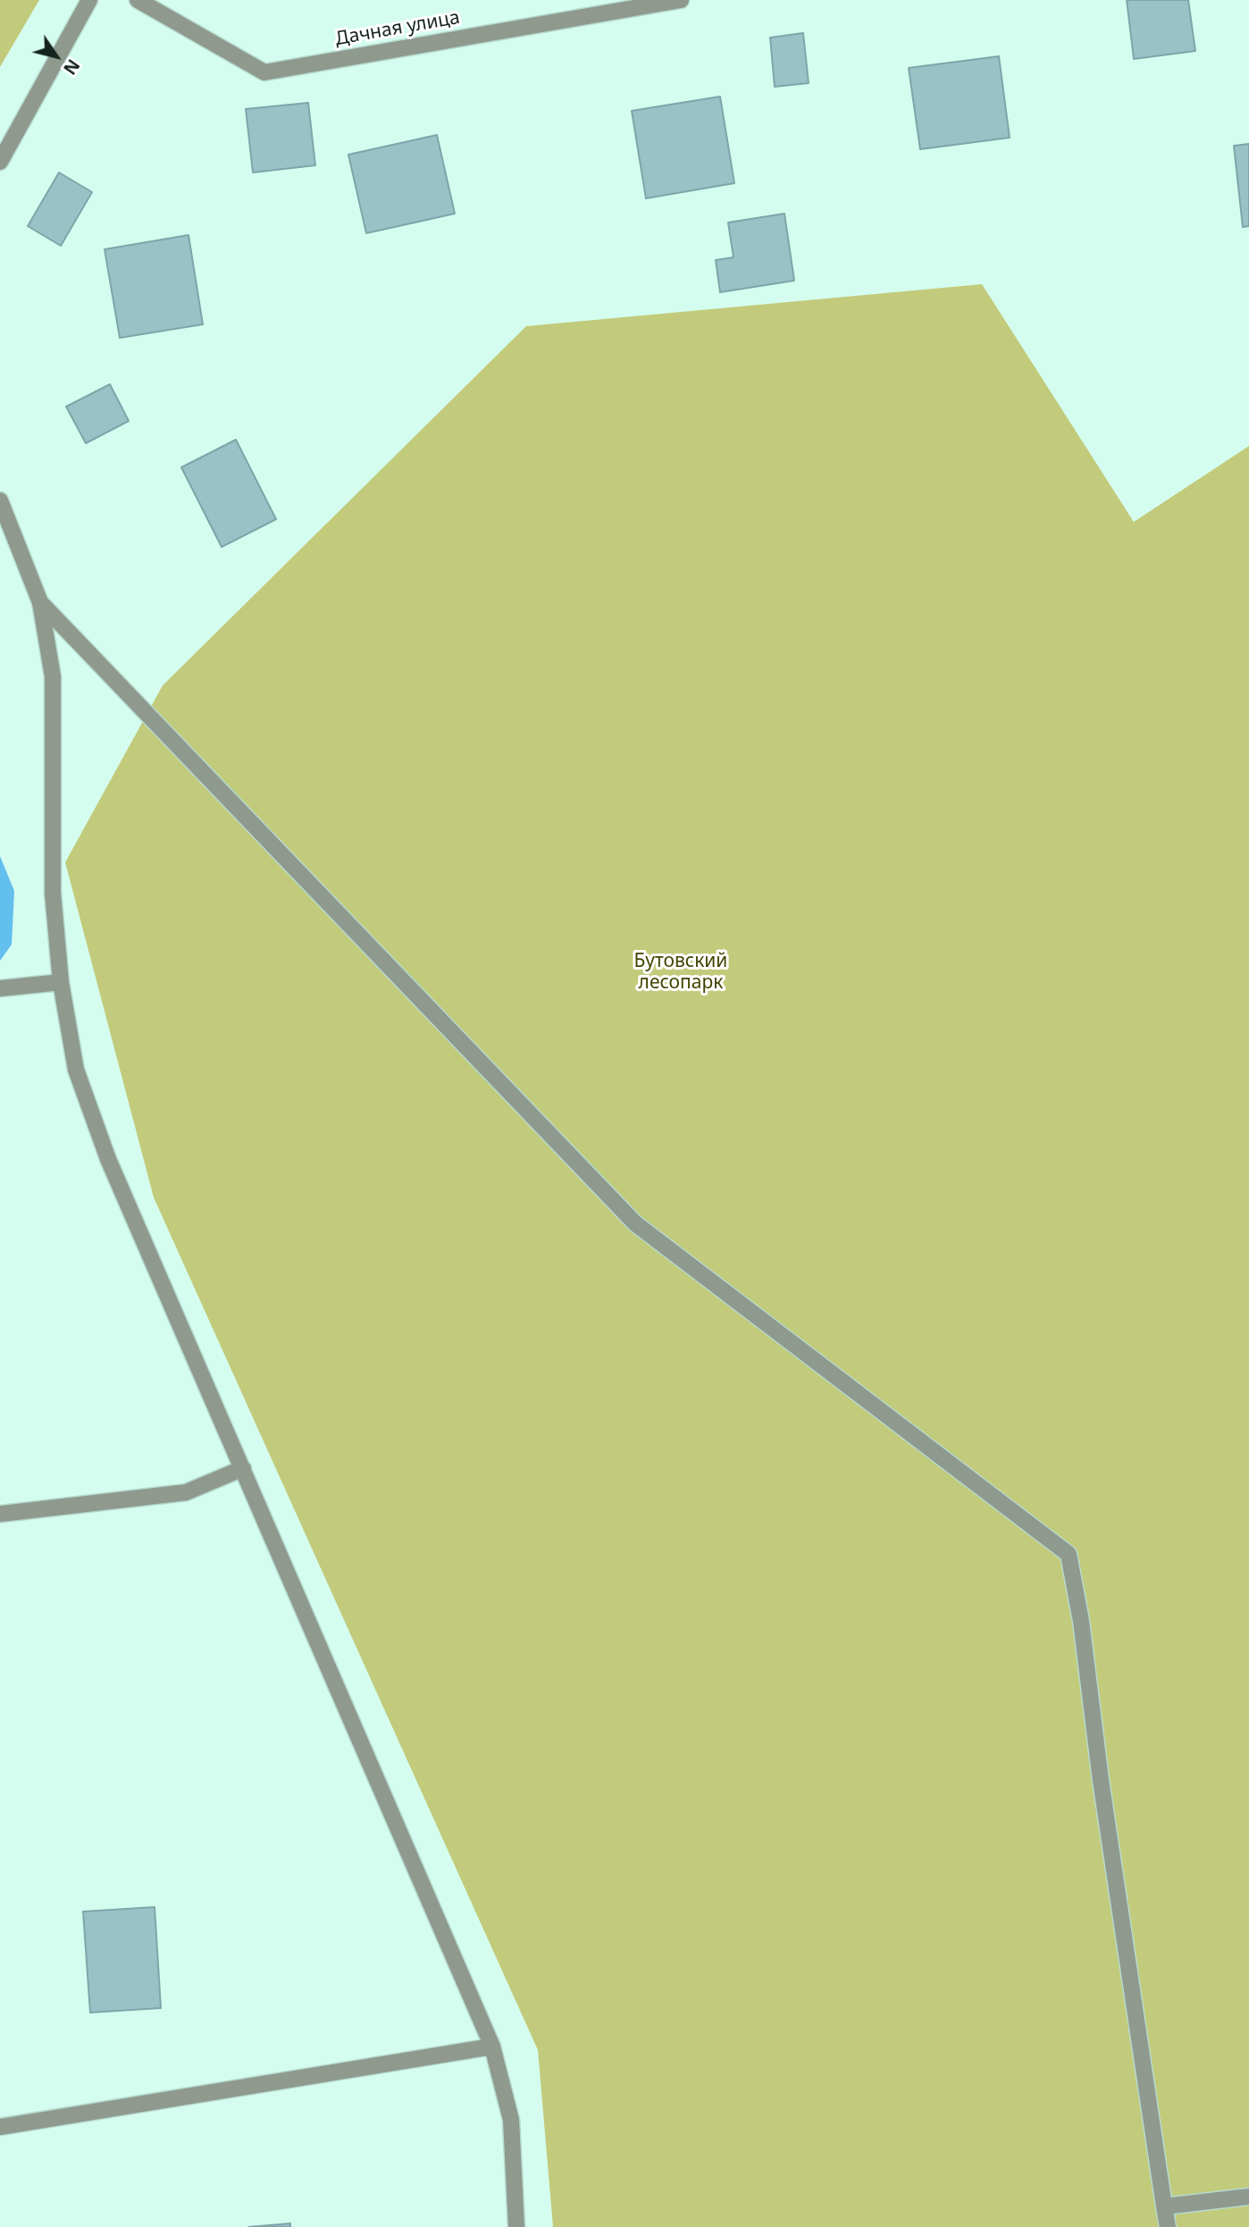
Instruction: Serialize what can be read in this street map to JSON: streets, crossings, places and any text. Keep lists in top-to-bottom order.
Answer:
{
  "streets": {
    "street": ["Дачная улица"]
  },
  "parks": ["Бутовский лесопарк"],
  "north": "bottom right"
}
